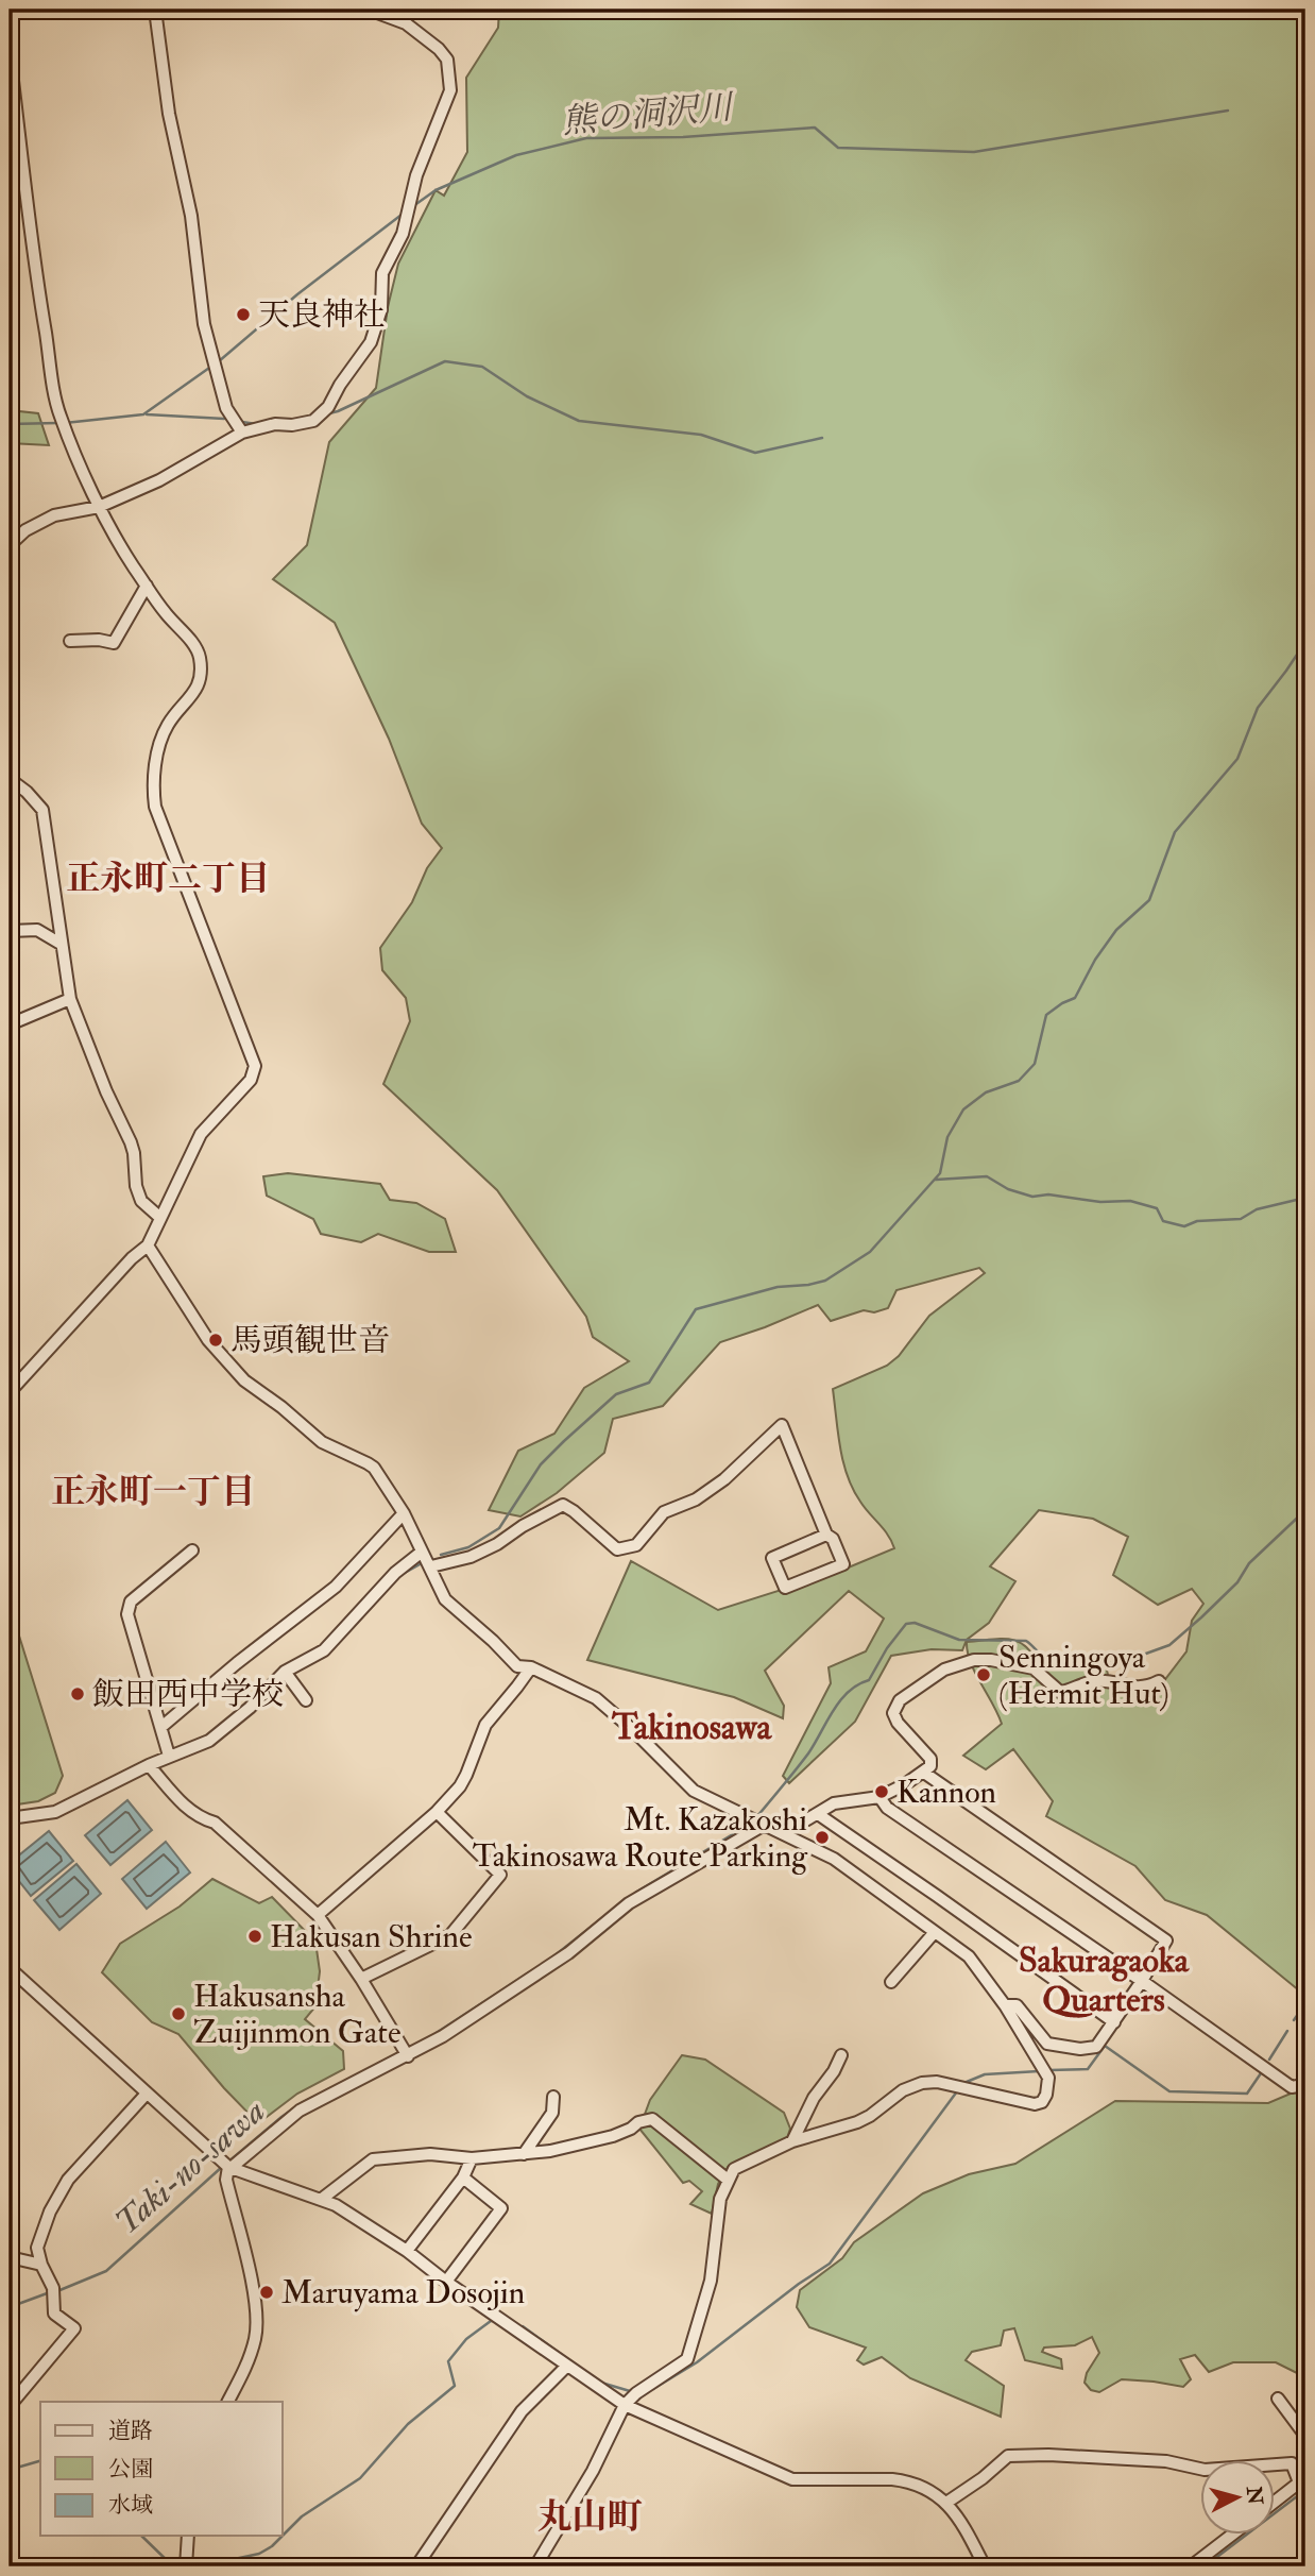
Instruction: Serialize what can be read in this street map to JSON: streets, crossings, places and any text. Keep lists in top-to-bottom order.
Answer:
{
  "districts": [
    "正永町二丁目",
    "正永町一丁目",
    "Takinosawa",
    "Sakuragaoka Quarters",
    "丸山町"
  ],
  "water": ["熊の洞沢川", "Taki-no-sawa"],
  "places": [
    "天良神社",
    "馬頭観世音",
    "Senningoya (Hermit Hut)",
    "飯田西中学校",
    "Kannon",
    "Mt. Kazakoshi Takinosawa Route Parking",
    "Hakusan Shrine",
    "Hakusansha Zuijinmon Gate",
    "Maruyama Dosojin"
  ],
  "legend": ["道路", "公園", "水域"],
  "north": "right"
}
